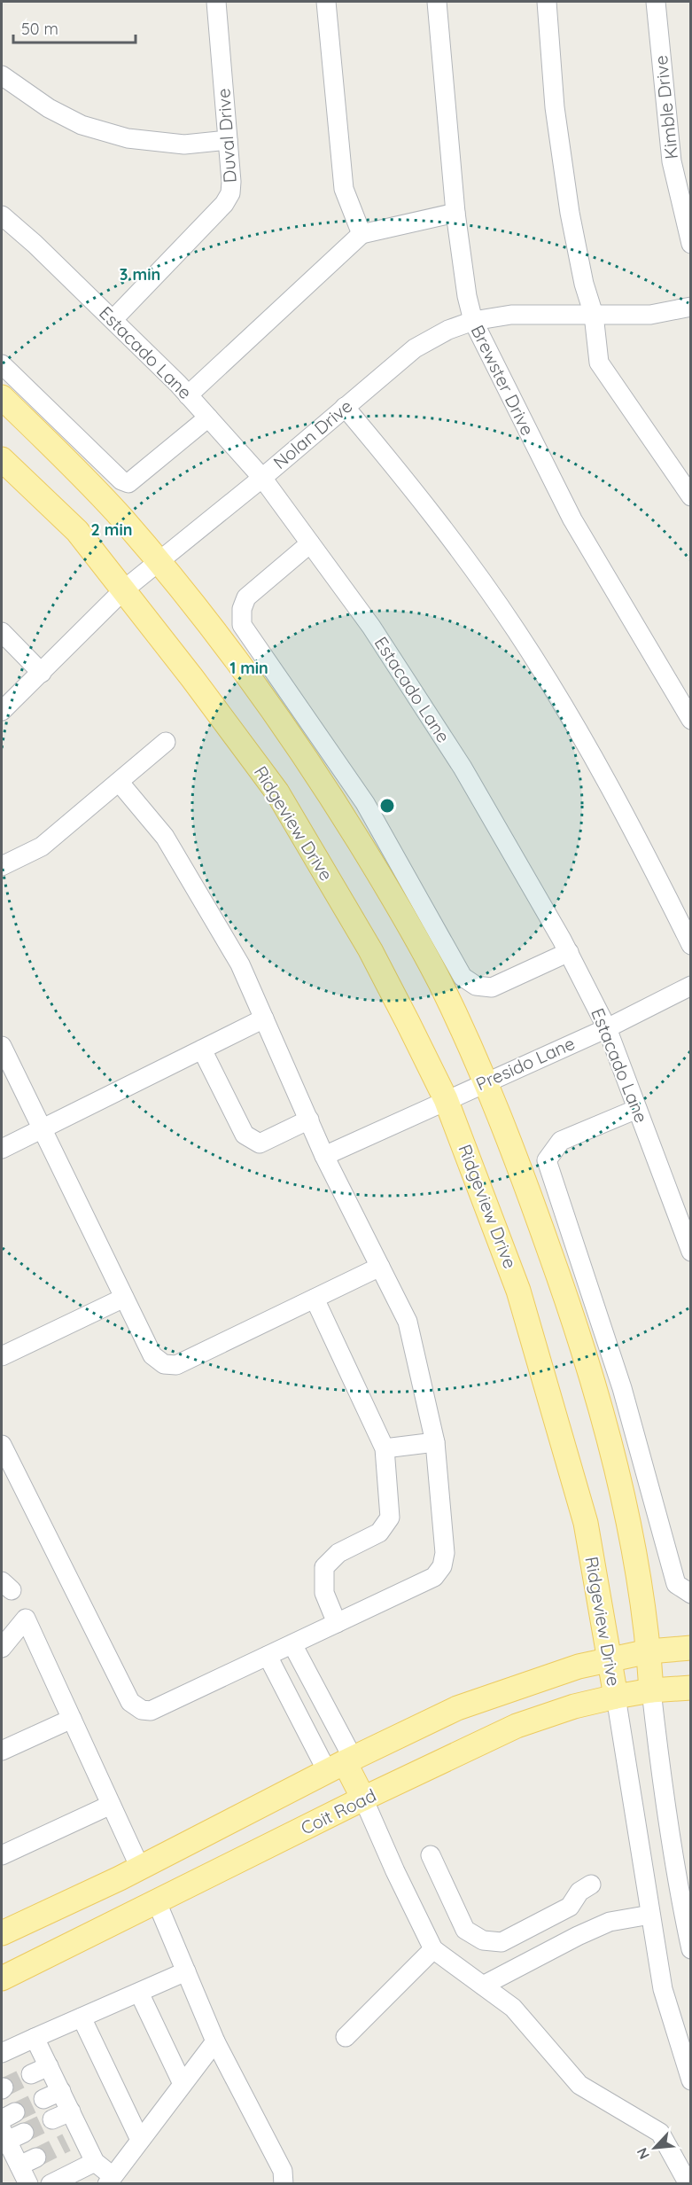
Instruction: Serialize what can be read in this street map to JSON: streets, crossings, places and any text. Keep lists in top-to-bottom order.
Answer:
{
  "streets": {
    "main road": ["Ridgeview Drive", "Coit Road"],
    "street": [
      "Kimble Drive",
      "Duval Drive",
      "Estacado Lane",
      "Brewster Drive",
      "Nolan Drive",
      "Presido Lane"
    ]
  },
  "crossings": [
    ["Duval Drive", "Estacado Lane"],
    ["Estacado Lane", "Nolan Drive"],
    ["Estacado Lane", "Presido Lane"],
    ["Brewster Drive", "Nolan Drive"],
    ["Nolan Drive", "Ridgeview Drive"],
    ["Ridgeview Drive", "Presido Lane"],
    ["Ridgeview Drive", "Coit Road"]
  ],
  "scale_bar": "50 m",
  "north": "bottom left",
  "rings": ["3 min", "2 min", "1 min"]
}
